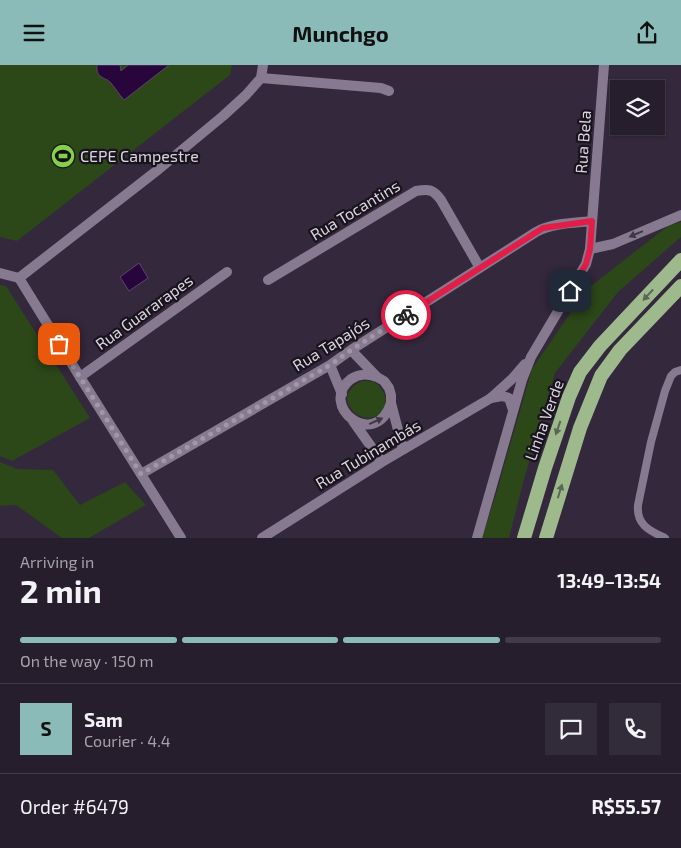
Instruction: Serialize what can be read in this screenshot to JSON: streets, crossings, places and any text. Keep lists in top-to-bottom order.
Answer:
{
  "streets": {
    "highway": ["Linha Verde"],
    "street": [
      "Rua Bela",
      "Rua Tocantins",
      "Rua Guararapes",
      "Rua Tapajós",
      "Rua Tubinambás"
    ]
  },
  "crossings": [
    ["Rua Bela", "Rua Tapajós"],
    ["Rua Bela", "Rua Tubinambás"],
    ["Rua Tocantins", "Rua Tapajós"]
  ],
  "places": {
    "sports": ["CEPE Campestre"]
  },
  "page": {
    "header": "Munchgo",
    "heading": ["2 min", "Arriving in", "13:49–13:54"],
    "panel": [
      "Sam",
      "Courier · 4.4",
      "Order #6479",
      "R$55.57"
    ],
    "bar": "On the way · 150 m",
    "round": "S"
  }
}
